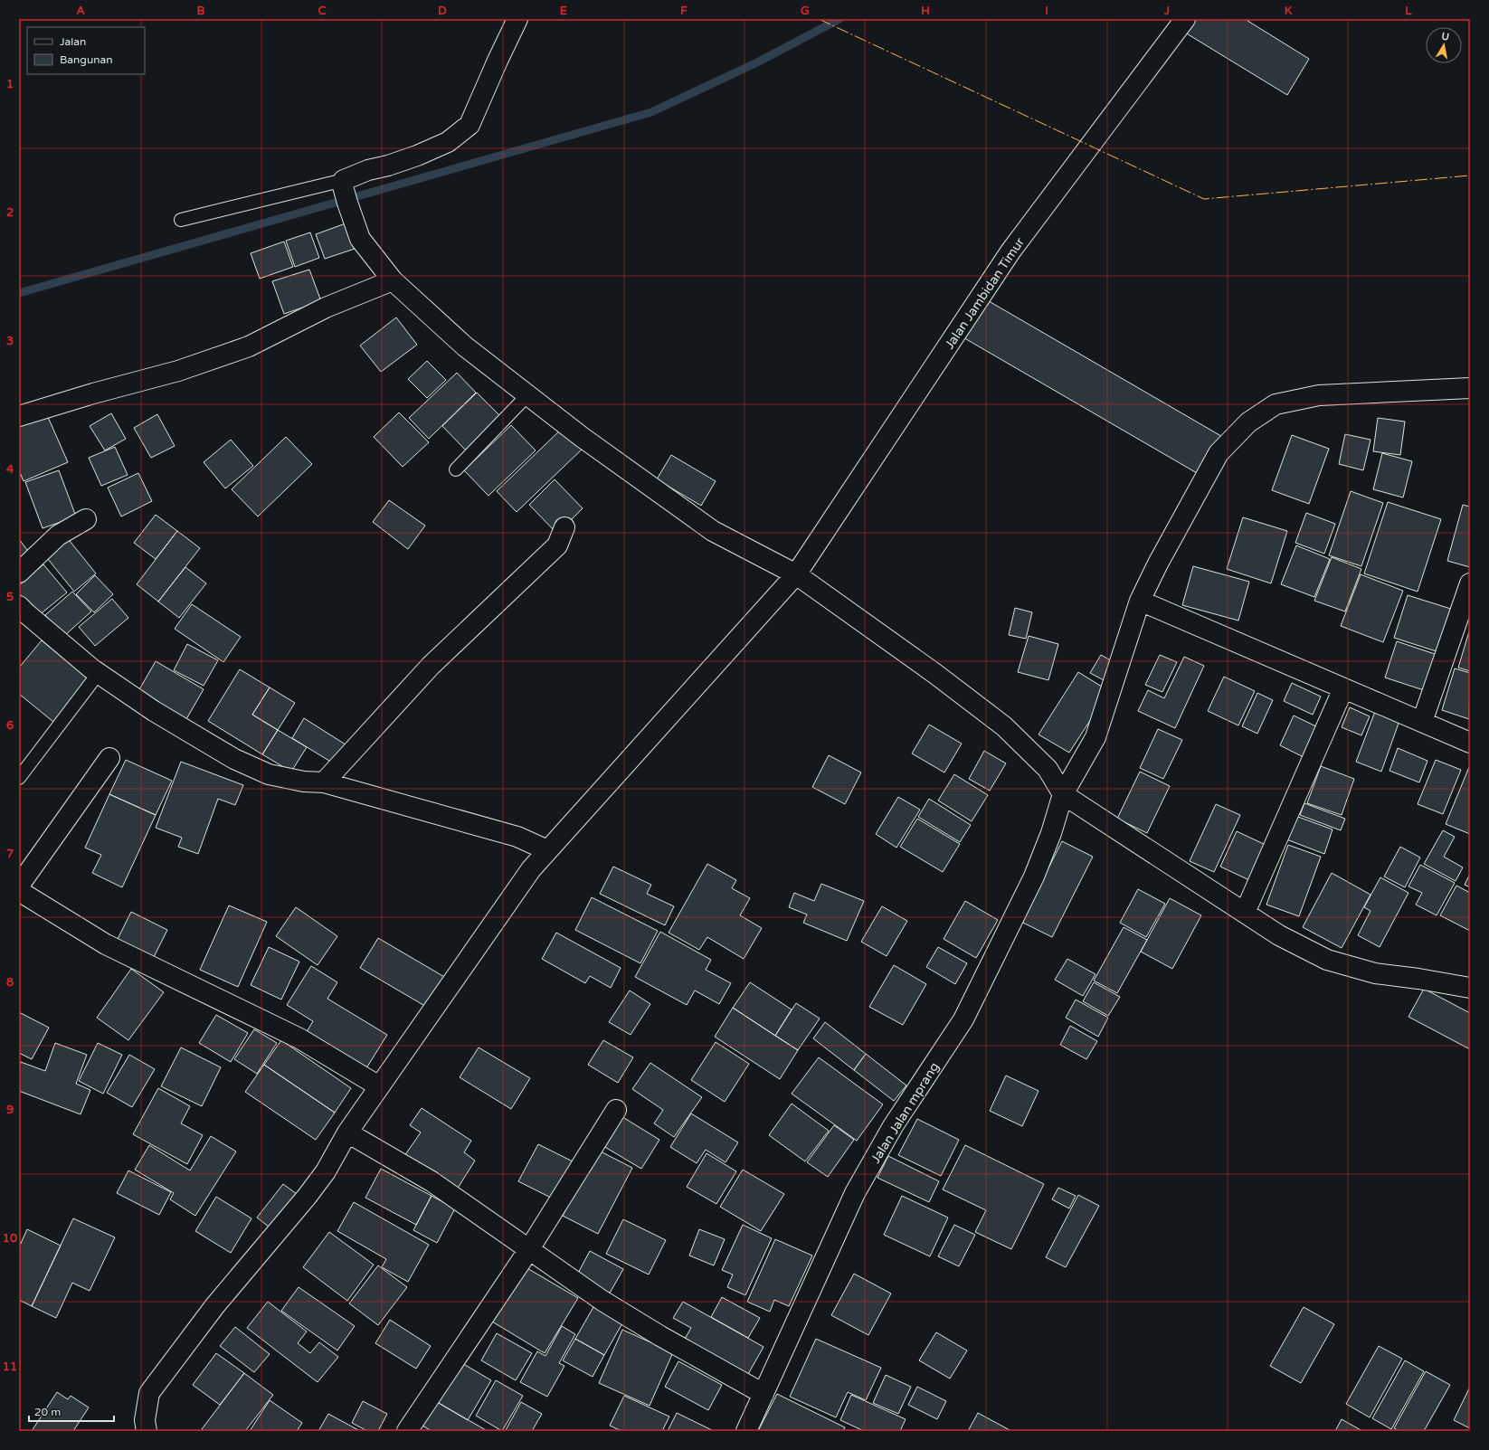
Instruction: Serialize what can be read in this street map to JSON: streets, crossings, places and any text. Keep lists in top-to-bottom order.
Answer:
{
  "streets": {
    "street": ["Jalan Jambidan Timur", "Jalan Jalan mprang"]
  },
  "legend": ["Jalan", "Bangunan"],
  "scale_bar": "20 m",
  "north": "top",
  "grid": {
    "columns": [
      "A",
      "B",
      "C",
      "D",
      "E",
      "F",
      "G",
      "H",
      "I",
      "J",
      "K",
      "L"
    ],
    "rows": [
      "1",
      "2",
      "3",
      "4",
      "5",
      "6",
      "7",
      "8",
      "9",
      "10",
      "11"
    ]
  }
}
